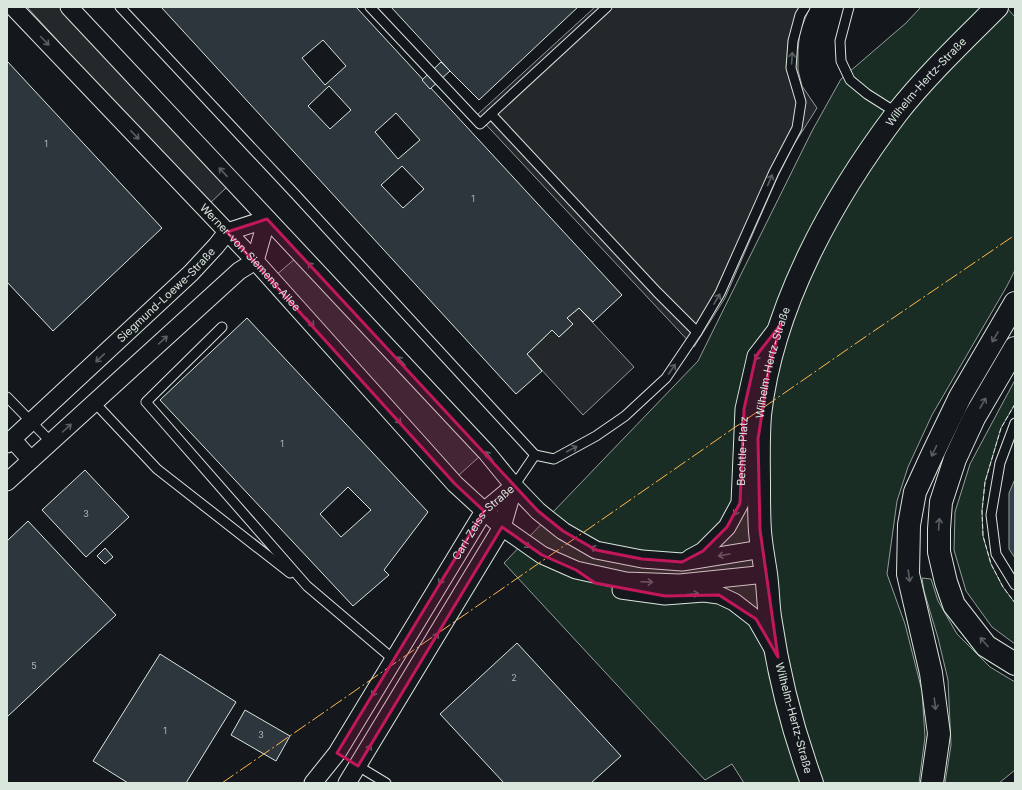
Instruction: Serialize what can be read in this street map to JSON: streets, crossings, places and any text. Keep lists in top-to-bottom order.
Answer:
{
  "streets": {
    "main road": ["Wilhelm-Hertz-Straße"],
    "street": [
      "Werner-von-Siemens-Allee",
      "Siegmund-Loewe-Straße",
      "Bechtle-Platz",
      "Carl-Zeiss-Straße"
    ]
  },
  "crossings": [
    ["Wilhelm-Hertz-Straße", "Bechtle-Platz"],
    ["Werner-von-Siemens-Allee", "Siegmund-Loewe-Straße"],
    ["Werner-von-Siemens-Allee", "Carl-Zeiss-Straße"]
  ],
  "one_way": ["Bechtle-Platz"],
  "house_numbers": [
    "1",
    "1",
    "1",
    "3",
    "5",
    "2",
    "1",
    "3"
  ]
}
